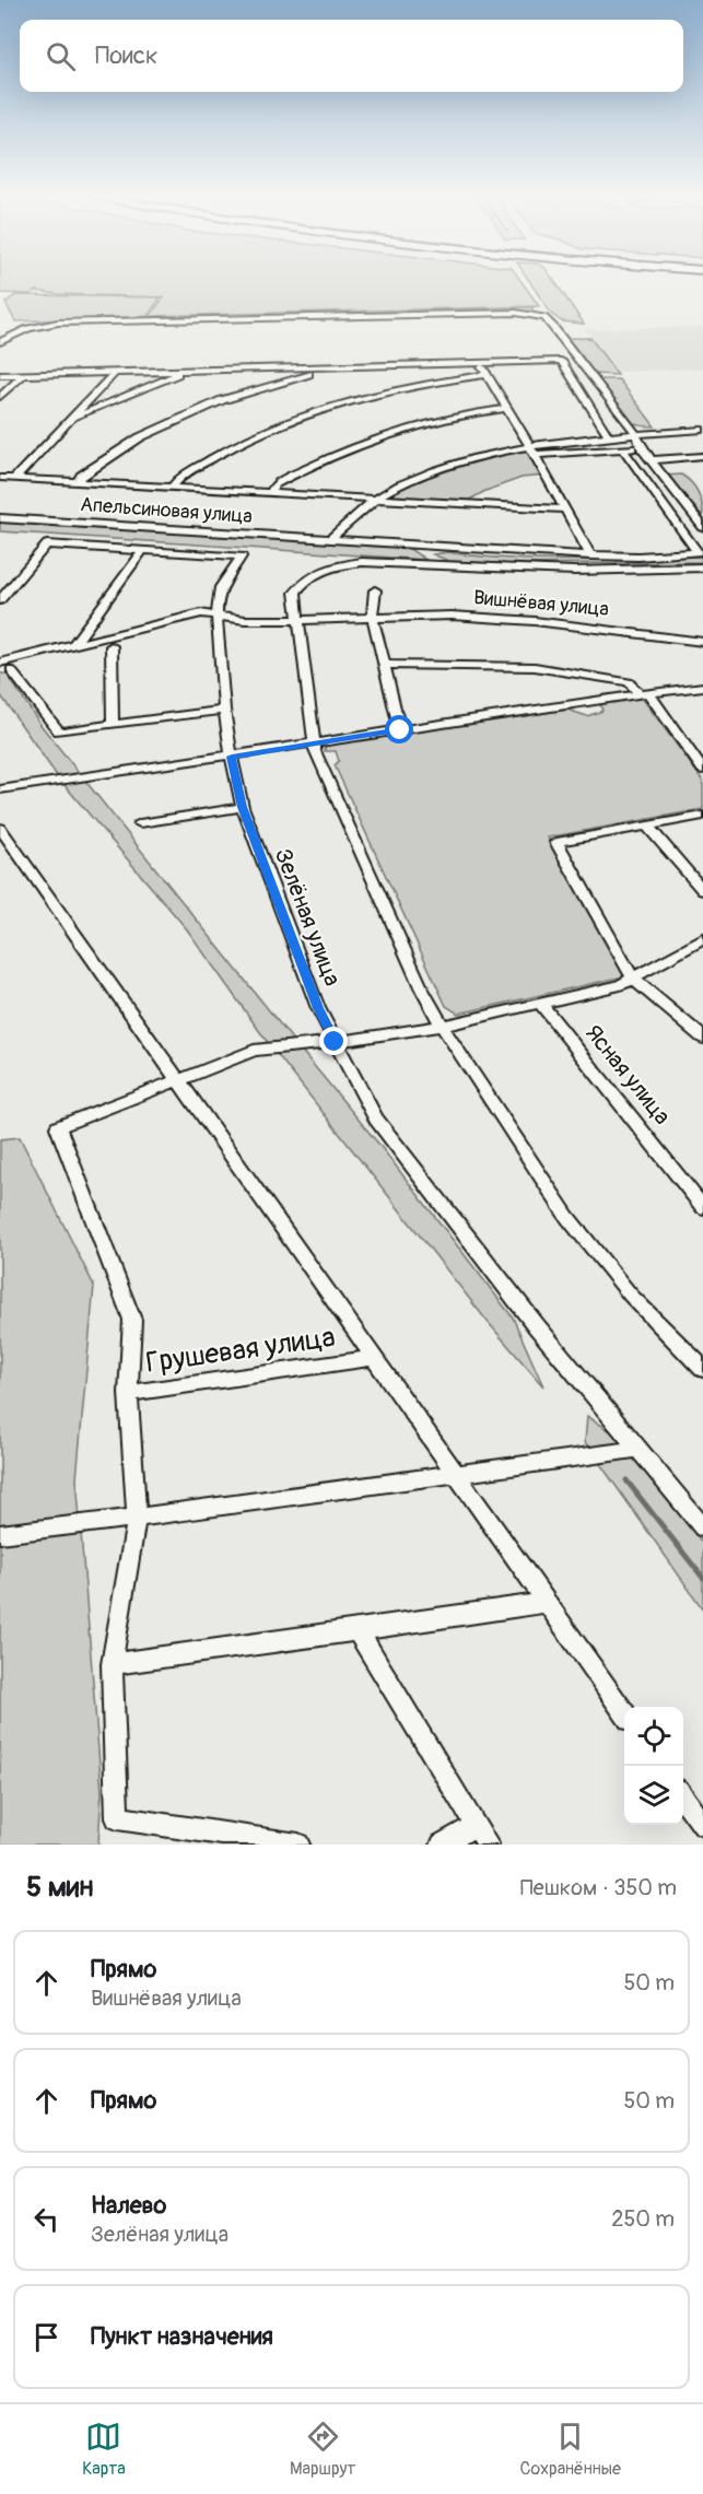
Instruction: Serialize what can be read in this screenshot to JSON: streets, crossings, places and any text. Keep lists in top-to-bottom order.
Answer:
{
  "streets": {
    "street": [
      "Апельсиновая улица",
      "Вишнёвая улица",
      "Зелёная улица",
      "Ясная улица",
      "Грушевая улица"
    ]
  },
  "crossings": [
    ["Вишнёвая улица", "Зелёная улица"]
  ],
  "page": {
    "search": "Поиск",
    "heading": ["5 мин", "Пешком · 350 m"],
    "list": [
      ["Прямо", "Вишнёвая улица", "50 m"],
      ["Прямо", "50 m"],
      ["Налево", "Зелёная улица", "250 m"],
      "Пункт назначения"
    ],
    "nav": ["Карта", "Маршрут", "Сохранённые"]
  }
}
